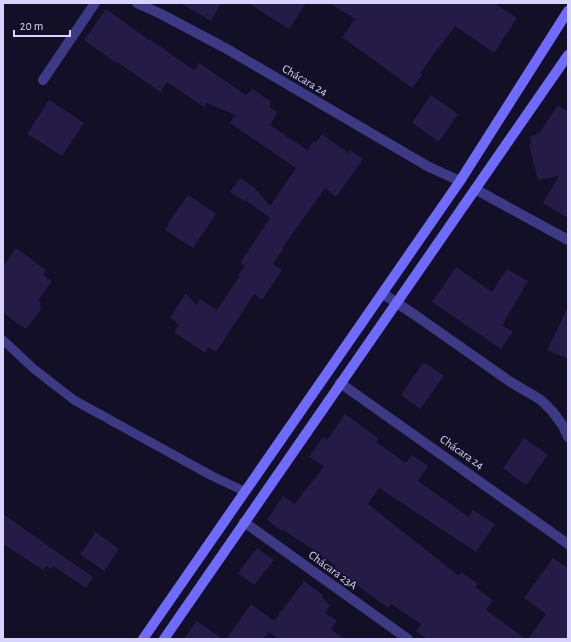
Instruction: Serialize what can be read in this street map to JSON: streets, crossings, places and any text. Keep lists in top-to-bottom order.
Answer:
{
  "streets": {
    "street": ["Chácara 24", "Chácara 23A"]
  },
  "scale_bar": "20 m"
}
